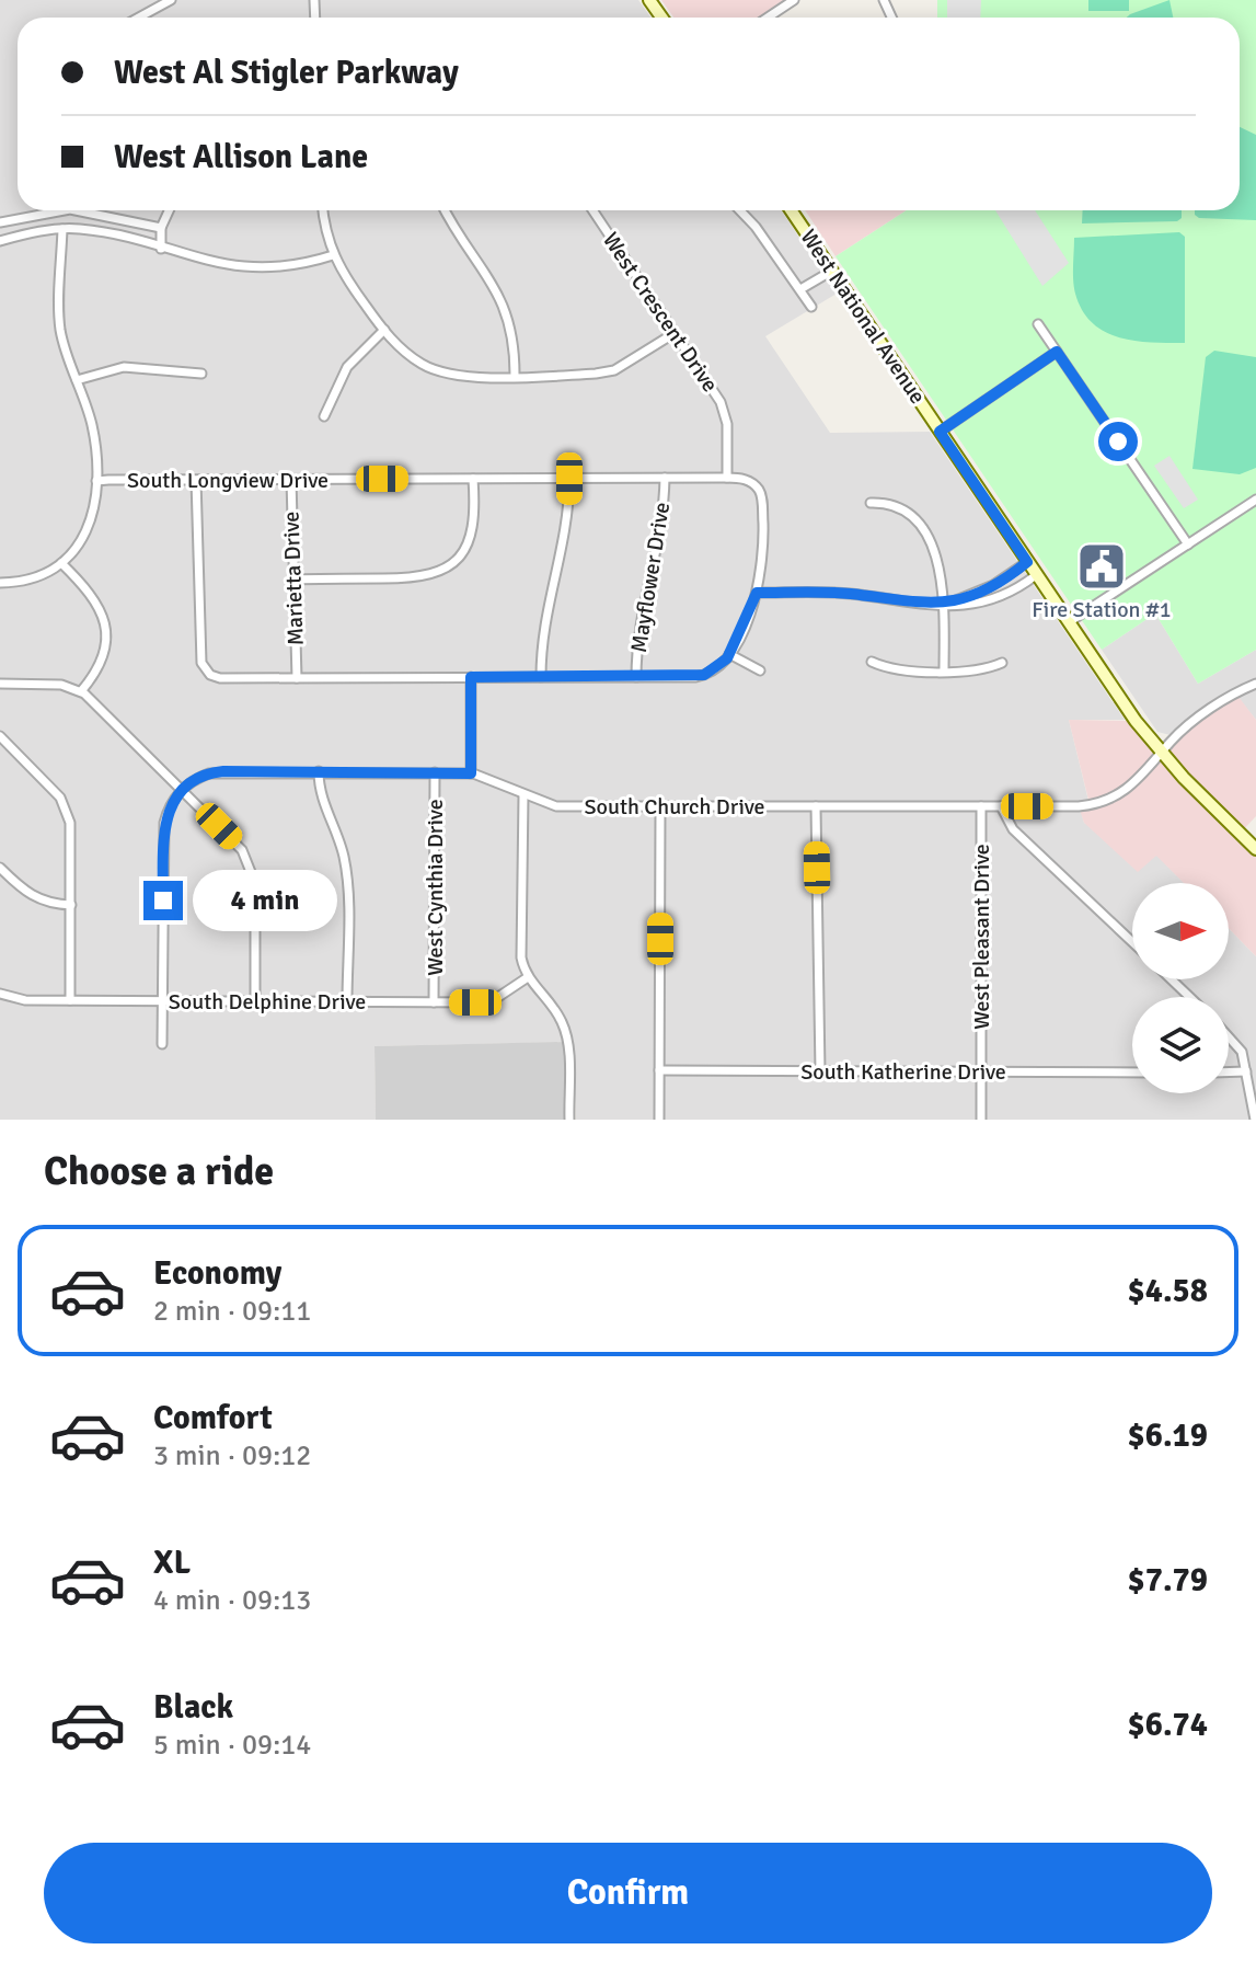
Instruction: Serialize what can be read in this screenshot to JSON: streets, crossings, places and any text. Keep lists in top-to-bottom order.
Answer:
{
  "streets": {
    "main road": ["West National Avenue"],
    "street": [
      "West Crescent Drive",
      "South Longview Drive",
      "Mayflower Drive",
      "Marietta Drive",
      "South Church Drive",
      "West Cynthia Drive",
      "West Pleasant Drive",
      "South Delphine Drive",
      "South Katherine Drive"
    ]
  },
  "crossings": [
    ["West Crescent Drive", "South Longview Drive"],
    ["West National Avenue", "South Church Drive"],
    ["South Longview Drive", "Mayflower Drive"],
    ["South Longview Drive", "Marietta Drive"],
    ["South Church Drive", "West Cynthia Drive"],
    ["South Church Drive", "West Pleasant Drive"],
    ["West Cynthia Drive", "South Delphine Drive"],
    ["West Pleasant Drive", "South Katherine Drive"]
  ],
  "places": {
    "public building": ["Fire Station #1"]
  },
  "north": "right",
  "page": {
    "banner": ["West Al Stigler Parkway", "West Allison Lane"],
    "bubble": "4 min",
    "heading": "Choose a ride",
    "list": [
      {
        "name": "Economy",
        "note": "2 min · 09:11",
        "value": "$4.58"
      },
      {
        "name": "Comfort",
        "note": "3 min · 09:12",
        "value": "$6.19"
      },
      {
        "name": "XL",
        "note": "4 min · 09:13",
        "value": "$7.79"
      },
      {
        "name": "Black",
        "note": "5 min · 09:14",
        "value": "$6.74"
      }
    ],
    "buttons": "Confirm"
  }
}
